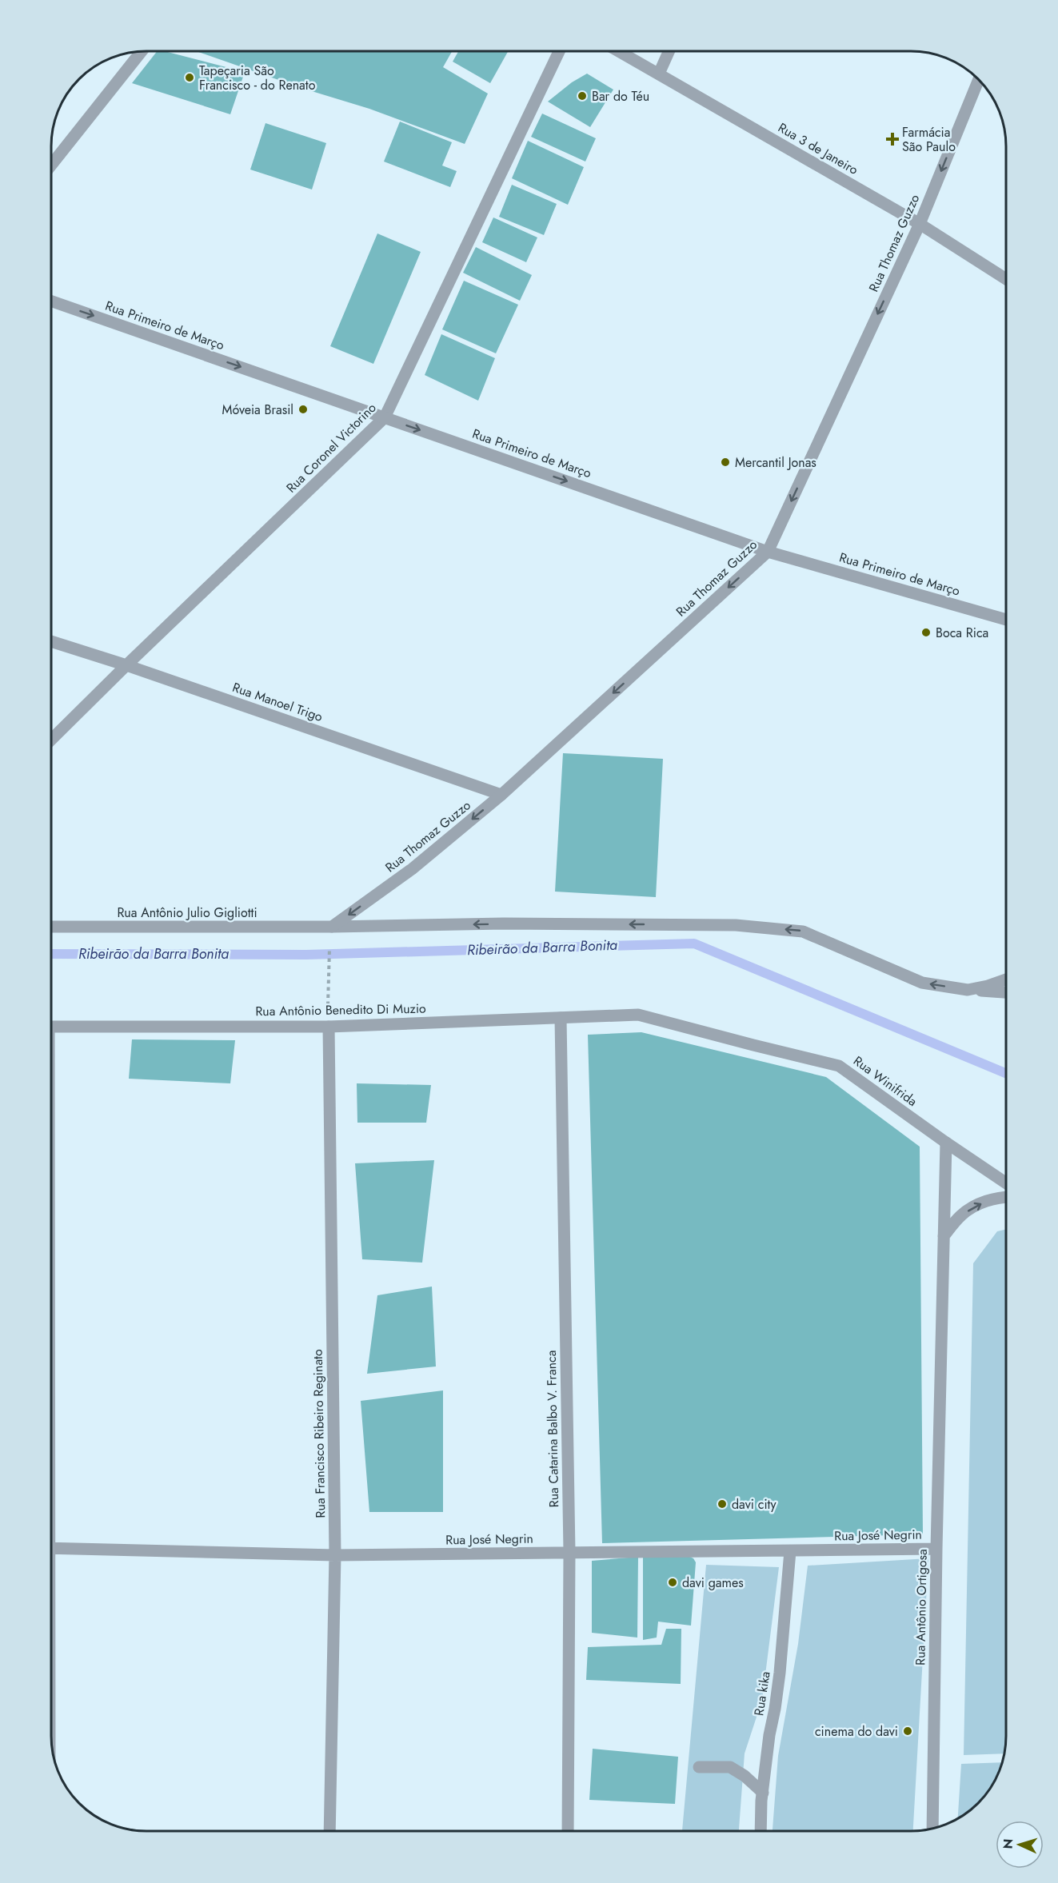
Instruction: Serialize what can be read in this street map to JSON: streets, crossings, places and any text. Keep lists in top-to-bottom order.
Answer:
{
  "streets": {
    "street": [
      "Rua 3 de Janeiro",
      "Rua Thomaz Guzzo",
      "Rua Primeiro de Março",
      "Rua Coronel Victorino",
      "Rua Manoel Trigo",
      "Rua Antônio Julio Gigliotti",
      "Rua Antônio Benedito Di Muzio",
      "Rua Winifrida",
      "Rua Catarina Balbo V. Franca",
      "Rua Francisco Ribeiro Reginato",
      "Rua José Negrin",
      "Rua Antônio Ortigosa",
      "Rua kika"
    ]
  },
  "crossings": [
    ["Rua 3 de Janeiro", "Rua Thomaz Guzzo"],
    ["Rua Thomaz Guzzo", "Rua Primeiro de Março"],
    ["Rua Thomaz Guzzo", "Rua Manoel Trigo"],
    ["Rua Thomaz Guzzo", "Rua Antônio Julio Gigliotti"],
    ["Rua Primeiro de Março", "Rua Coronel Victorino"],
    ["Rua Coronel Victorino", "Rua Manoel Trigo"],
    ["Rua Antônio Benedito Di Muzio", "Rua Winifrida"],
    ["Rua Antônio Benedito Di Muzio", "Rua Catarina Balbo V. Franca"],
    ["Rua Antônio Benedito Di Muzio", "Rua Francisco Ribeiro Reginato"],
    ["Rua Winifrida", "Rua Antônio Ortigosa"],
    ["Rua Catarina Balbo V. Franca", "Rua José Negrin"],
    ["Rua Francisco Ribeiro Reginato", "Rua José Negrin"],
    ["Rua José Negrin", "Rua Antônio Ortigosa"],
    ["Rua José Negrin", "Rua kika"]
  ],
  "one_way": ["Rua Thomaz Guzzo", "Rua Primeiro de Março", "Rua Antônio Julio Gigliotti"],
  "water": ["Ribeirão da Barra Bonita"],
  "places": {
    "other": [
      "Tapeçaria São Francisco - do Renato",
      "Bar do Téu",
      "Móveia Brasil",
      "Mercantil Jonas",
      "Boca Rica",
      "davi city",
      "davi games",
      "cinema do davi"
    ],
    "health": ["Farmácia São Paulo"]
  },
  "north": "left"
}
